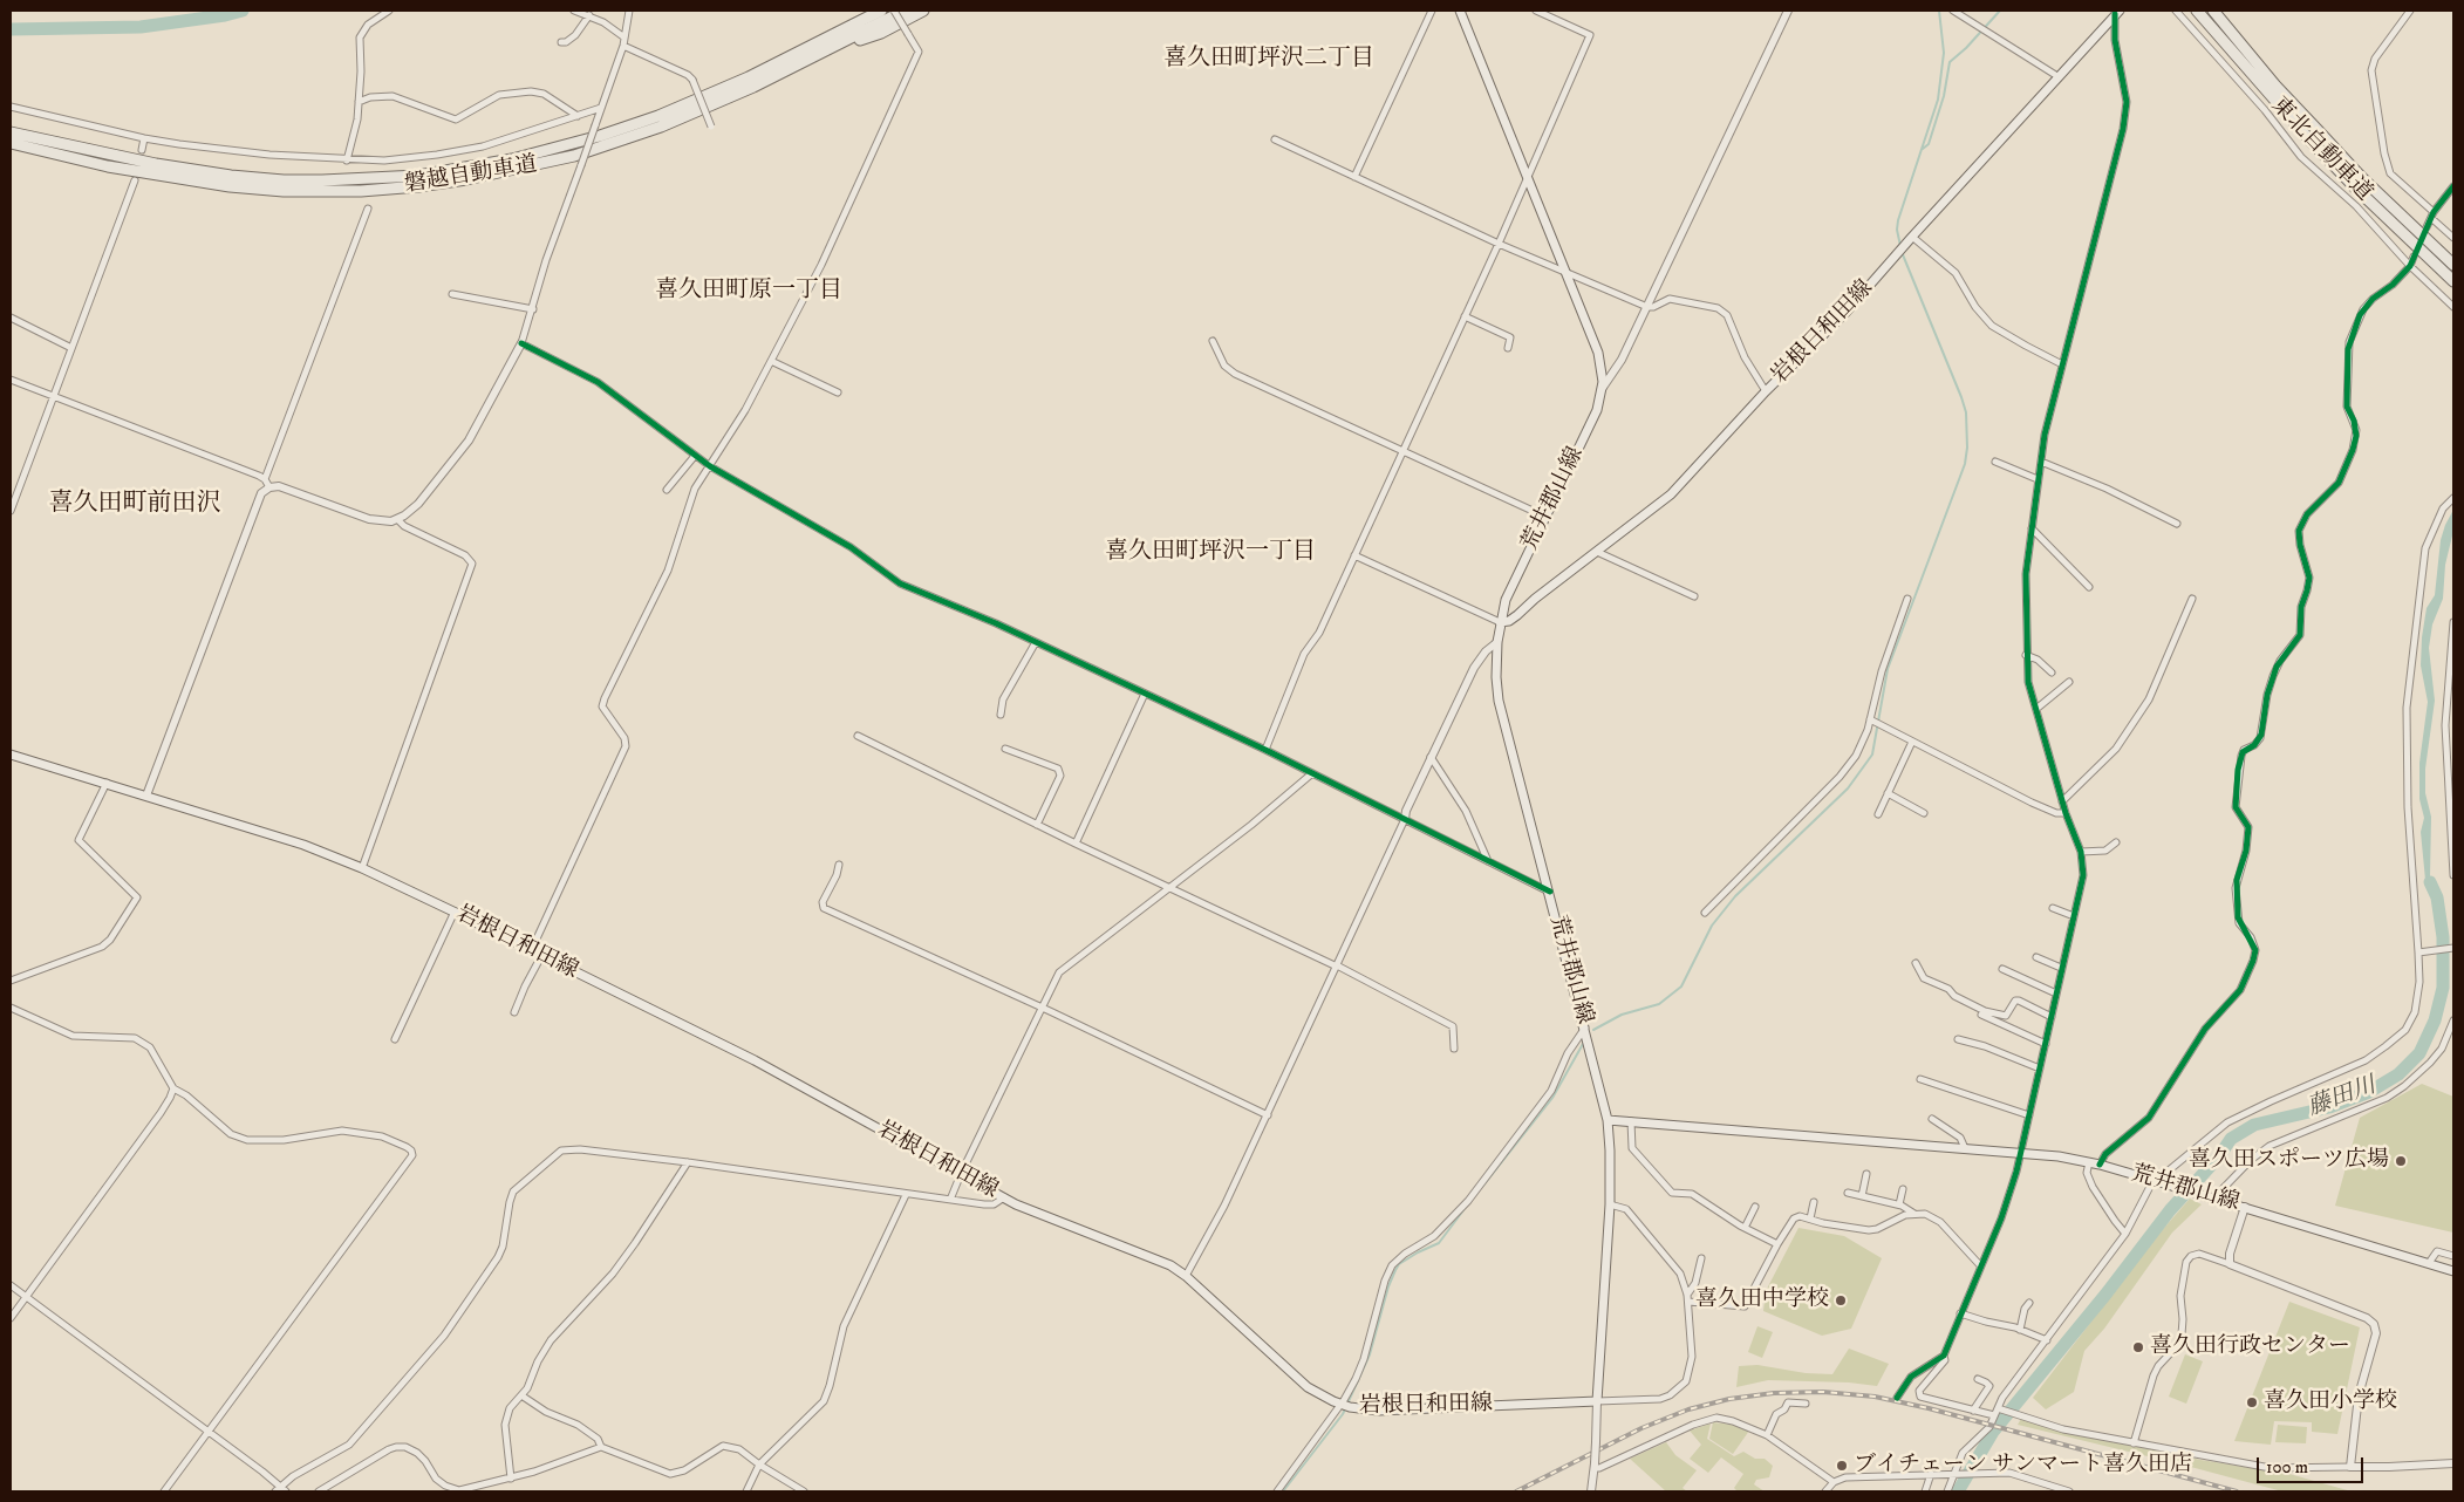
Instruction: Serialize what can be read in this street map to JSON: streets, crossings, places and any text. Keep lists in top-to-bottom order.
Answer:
{
  "streets": {
    "highway": ["東北自動車道", "磐越自動車道"],
    "main road": ["岩根日和田線", "荒井郡山線"]
  },
  "crossings": [
    ["岩根日和田線", "荒井郡山線"]
  ],
  "districts": [
    "喜久田町坪沢二丁目",
    "喜久田町原一丁目",
    "喜久田町前田沢",
    "喜久田町坪沢一丁目"
  ],
  "water": ["藤田川"],
  "places": [
    "喜久田スポーツ広場",
    "喜久田中学校",
    "喜久田行政センター",
    "喜久田小学校",
    "ブイチェーン サンマート喜久田店"
  ],
  "scale_bar": "100 m"
}
